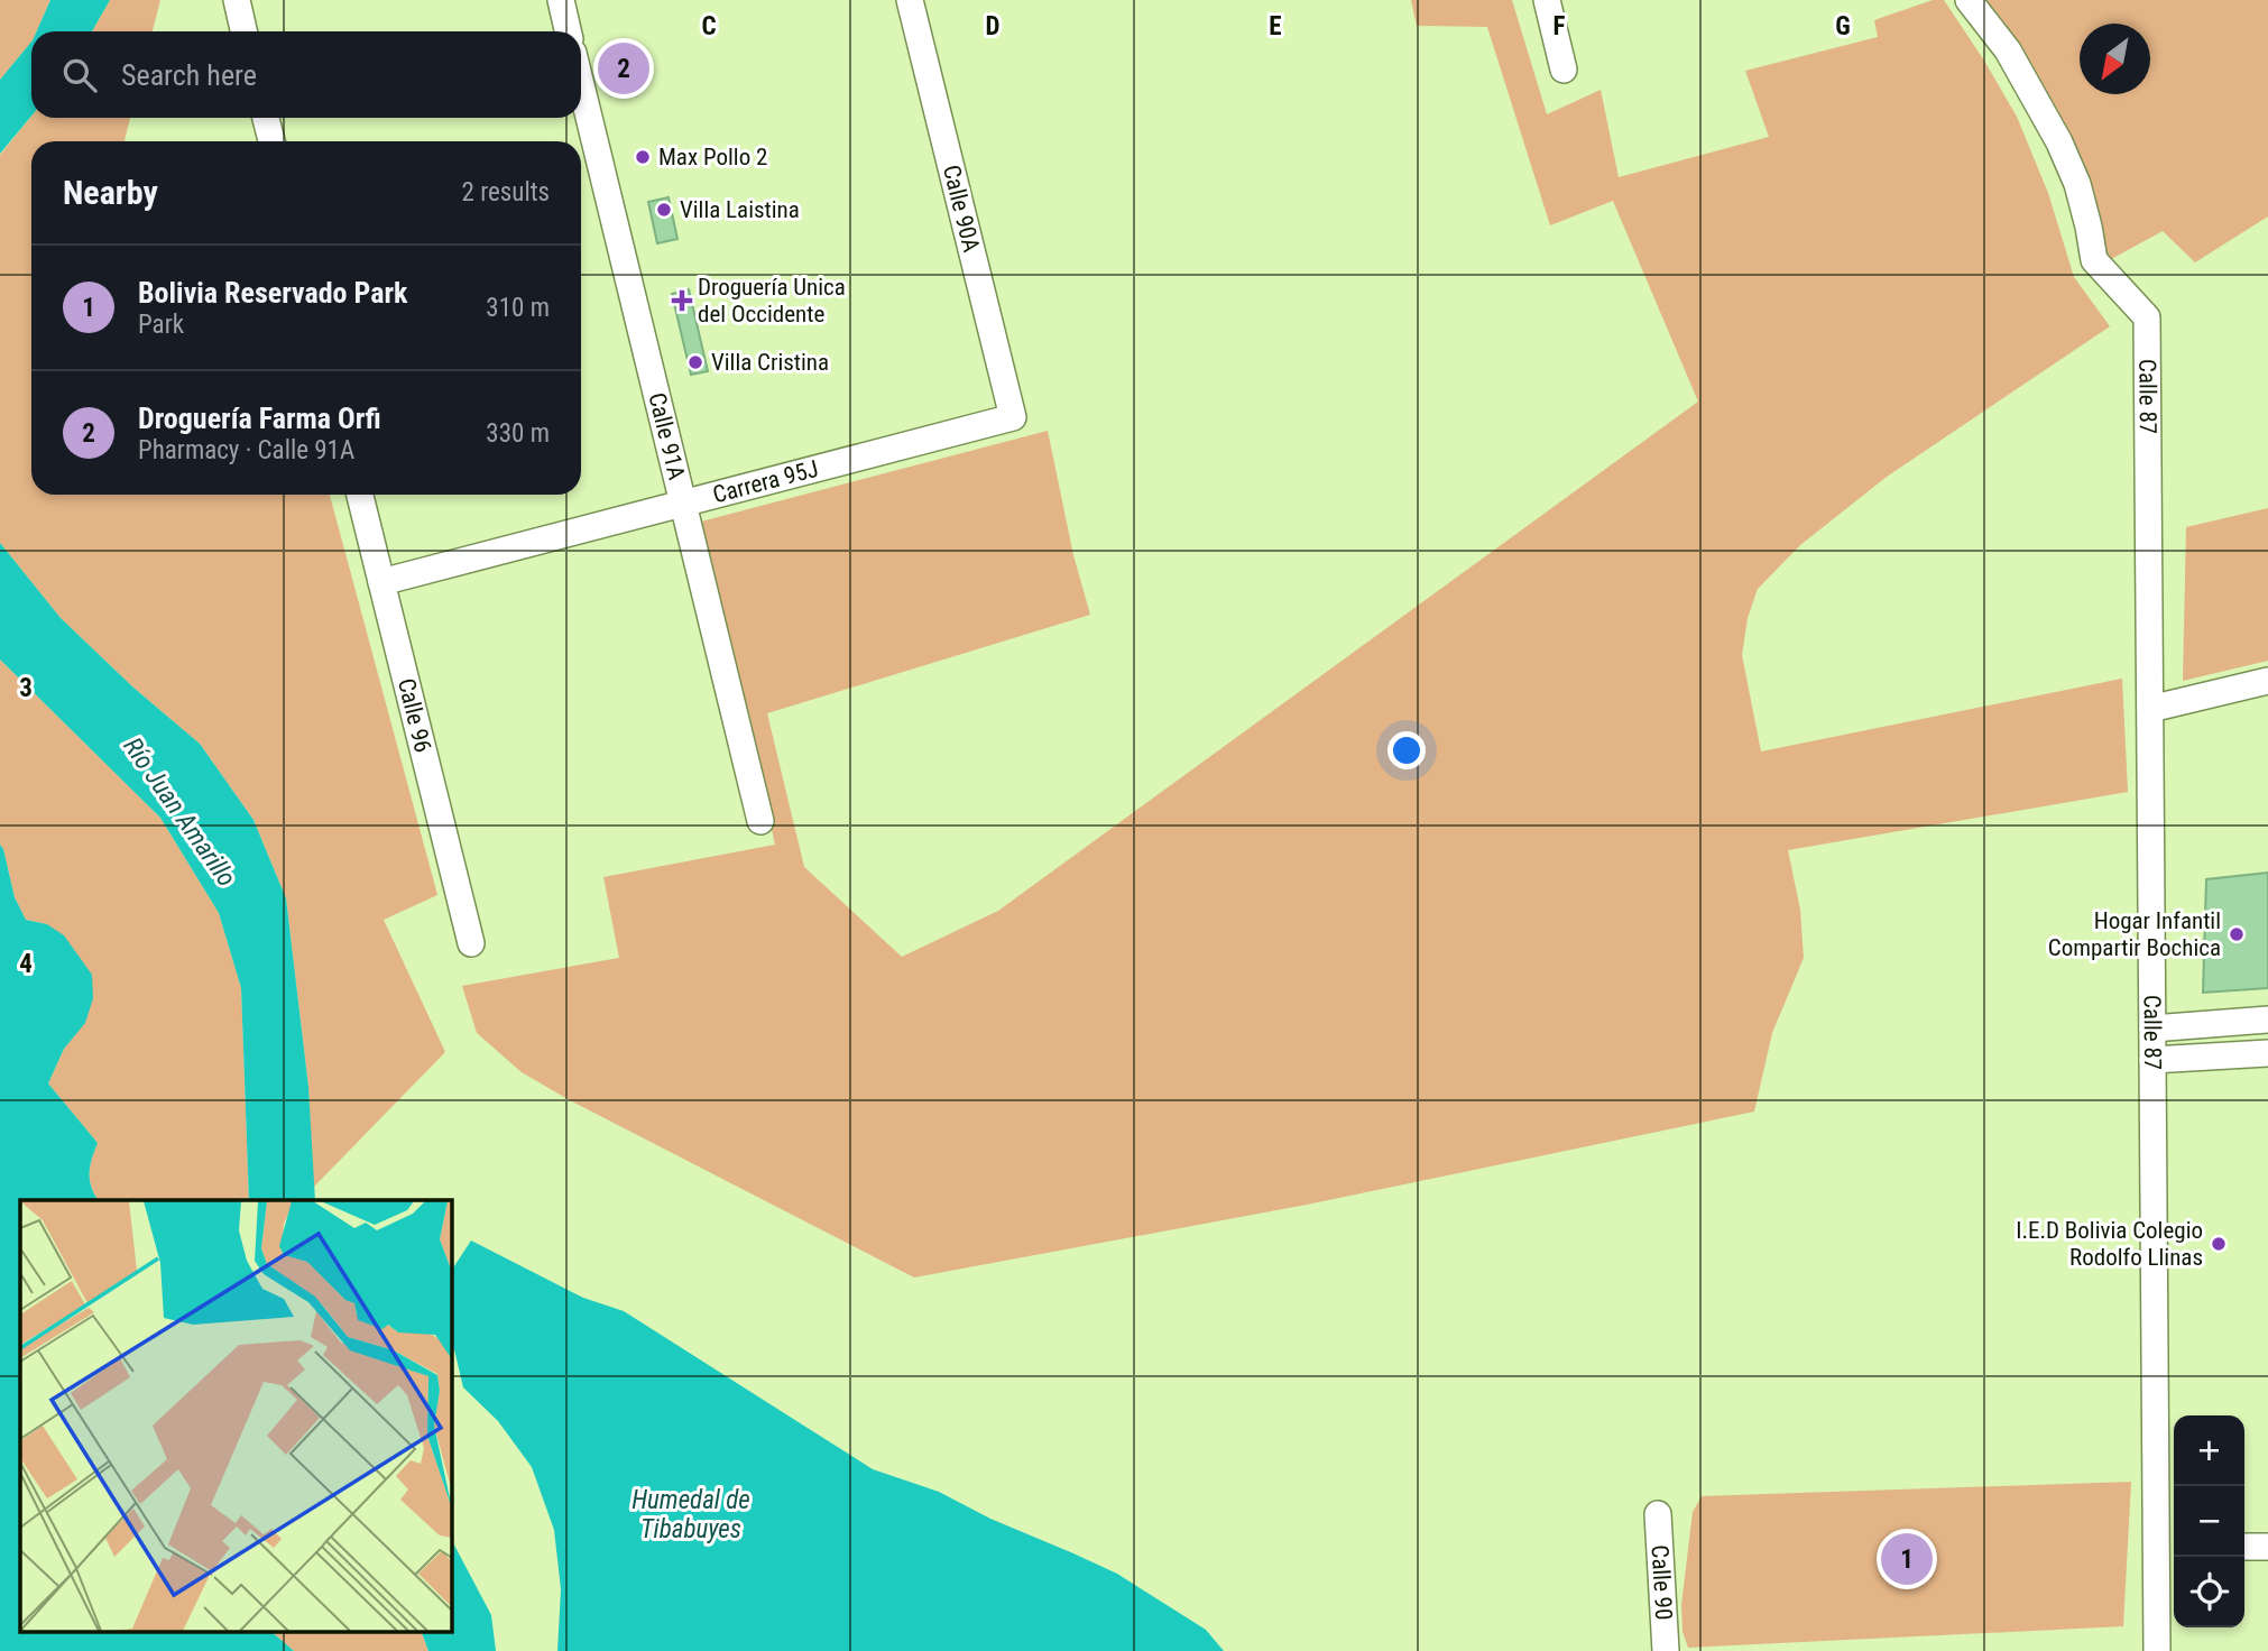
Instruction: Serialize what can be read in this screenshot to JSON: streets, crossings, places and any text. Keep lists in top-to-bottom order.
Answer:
{
  "streets": {
    "street": [
      "Calle 90A",
      "Calle 87",
      "Calle 91A",
      "Carrera 95J",
      "Calle 96",
      "Calle 90"
    ]
  },
  "crossings": [
    ["Calle 90A", "Carrera 95J"],
    ["Calle 91A", "Carrera 95J"],
    ["Carrera 95J", "Calle 96"]
  ],
  "water": ["Río Juan Amarillo", "Humedal de Tibabuyes"],
  "places": {
    "other": [
      "Max Pollo 2",
      "Villa Laistina",
      "Villa Cristina",
      "Hogar Infantil Compartir Bochica",
      "I.E.D Bolivia Colegio Rodolfo Llinas"
    ],
    "health": ["Droguería Unica del Occidente"]
  },
  "north": "bottom left",
  "page": {
    "search": "Search here",
    "pins": ["2", "1"],
    "heading": ["Nearby", "2 results"],
    "list": [
      {
        "mark": "1",
        "name": "Bolivia Reservado Park",
        "note": "Park",
        "value": "310 m"
      },
      {
        "mark": "2",
        "name": "Droguería Farma Orfi",
        "note": "Pharmacy · Calle 91A",
        "value": "330 m"
      }
    ],
    "map_buttons": ["+", "−"]
  },
  "grid": {
    "columns": [
      "C",
      "D",
      "E",
      "F",
      "G"
    ],
    "rows": ["3", "4"]
  }
}
